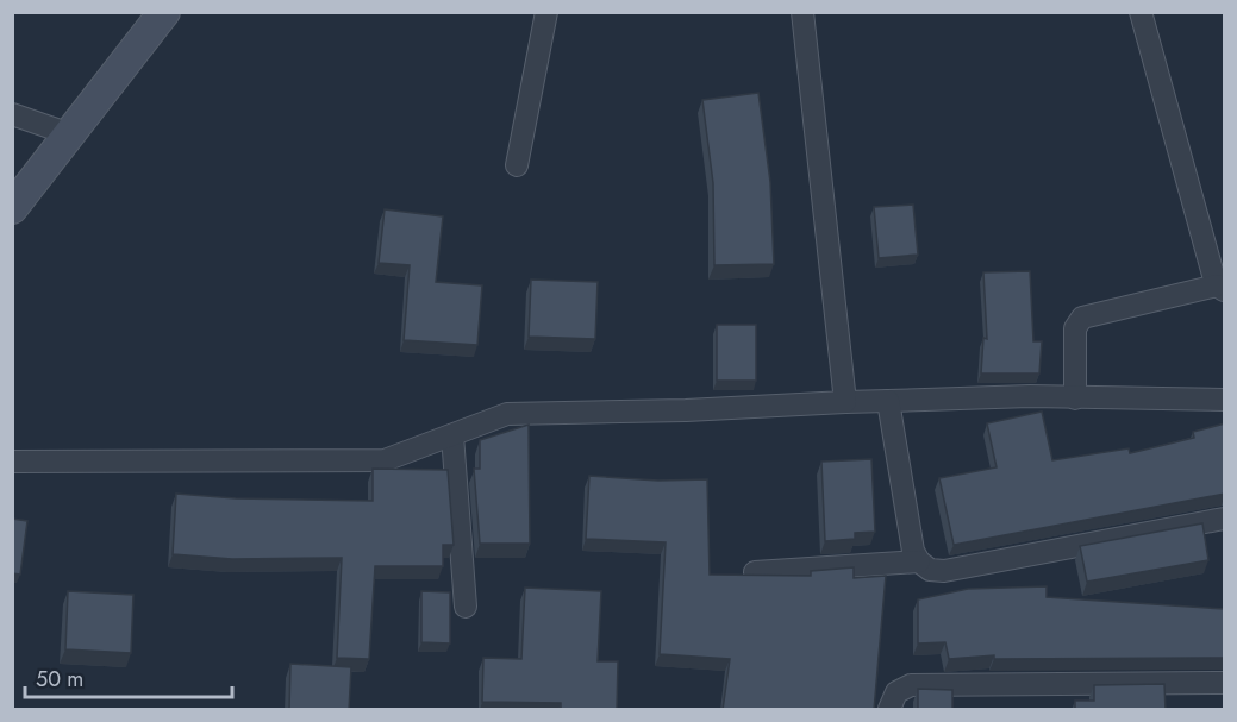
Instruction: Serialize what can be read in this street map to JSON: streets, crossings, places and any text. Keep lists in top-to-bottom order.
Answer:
{
  "scale_bar": "50 m"
}
